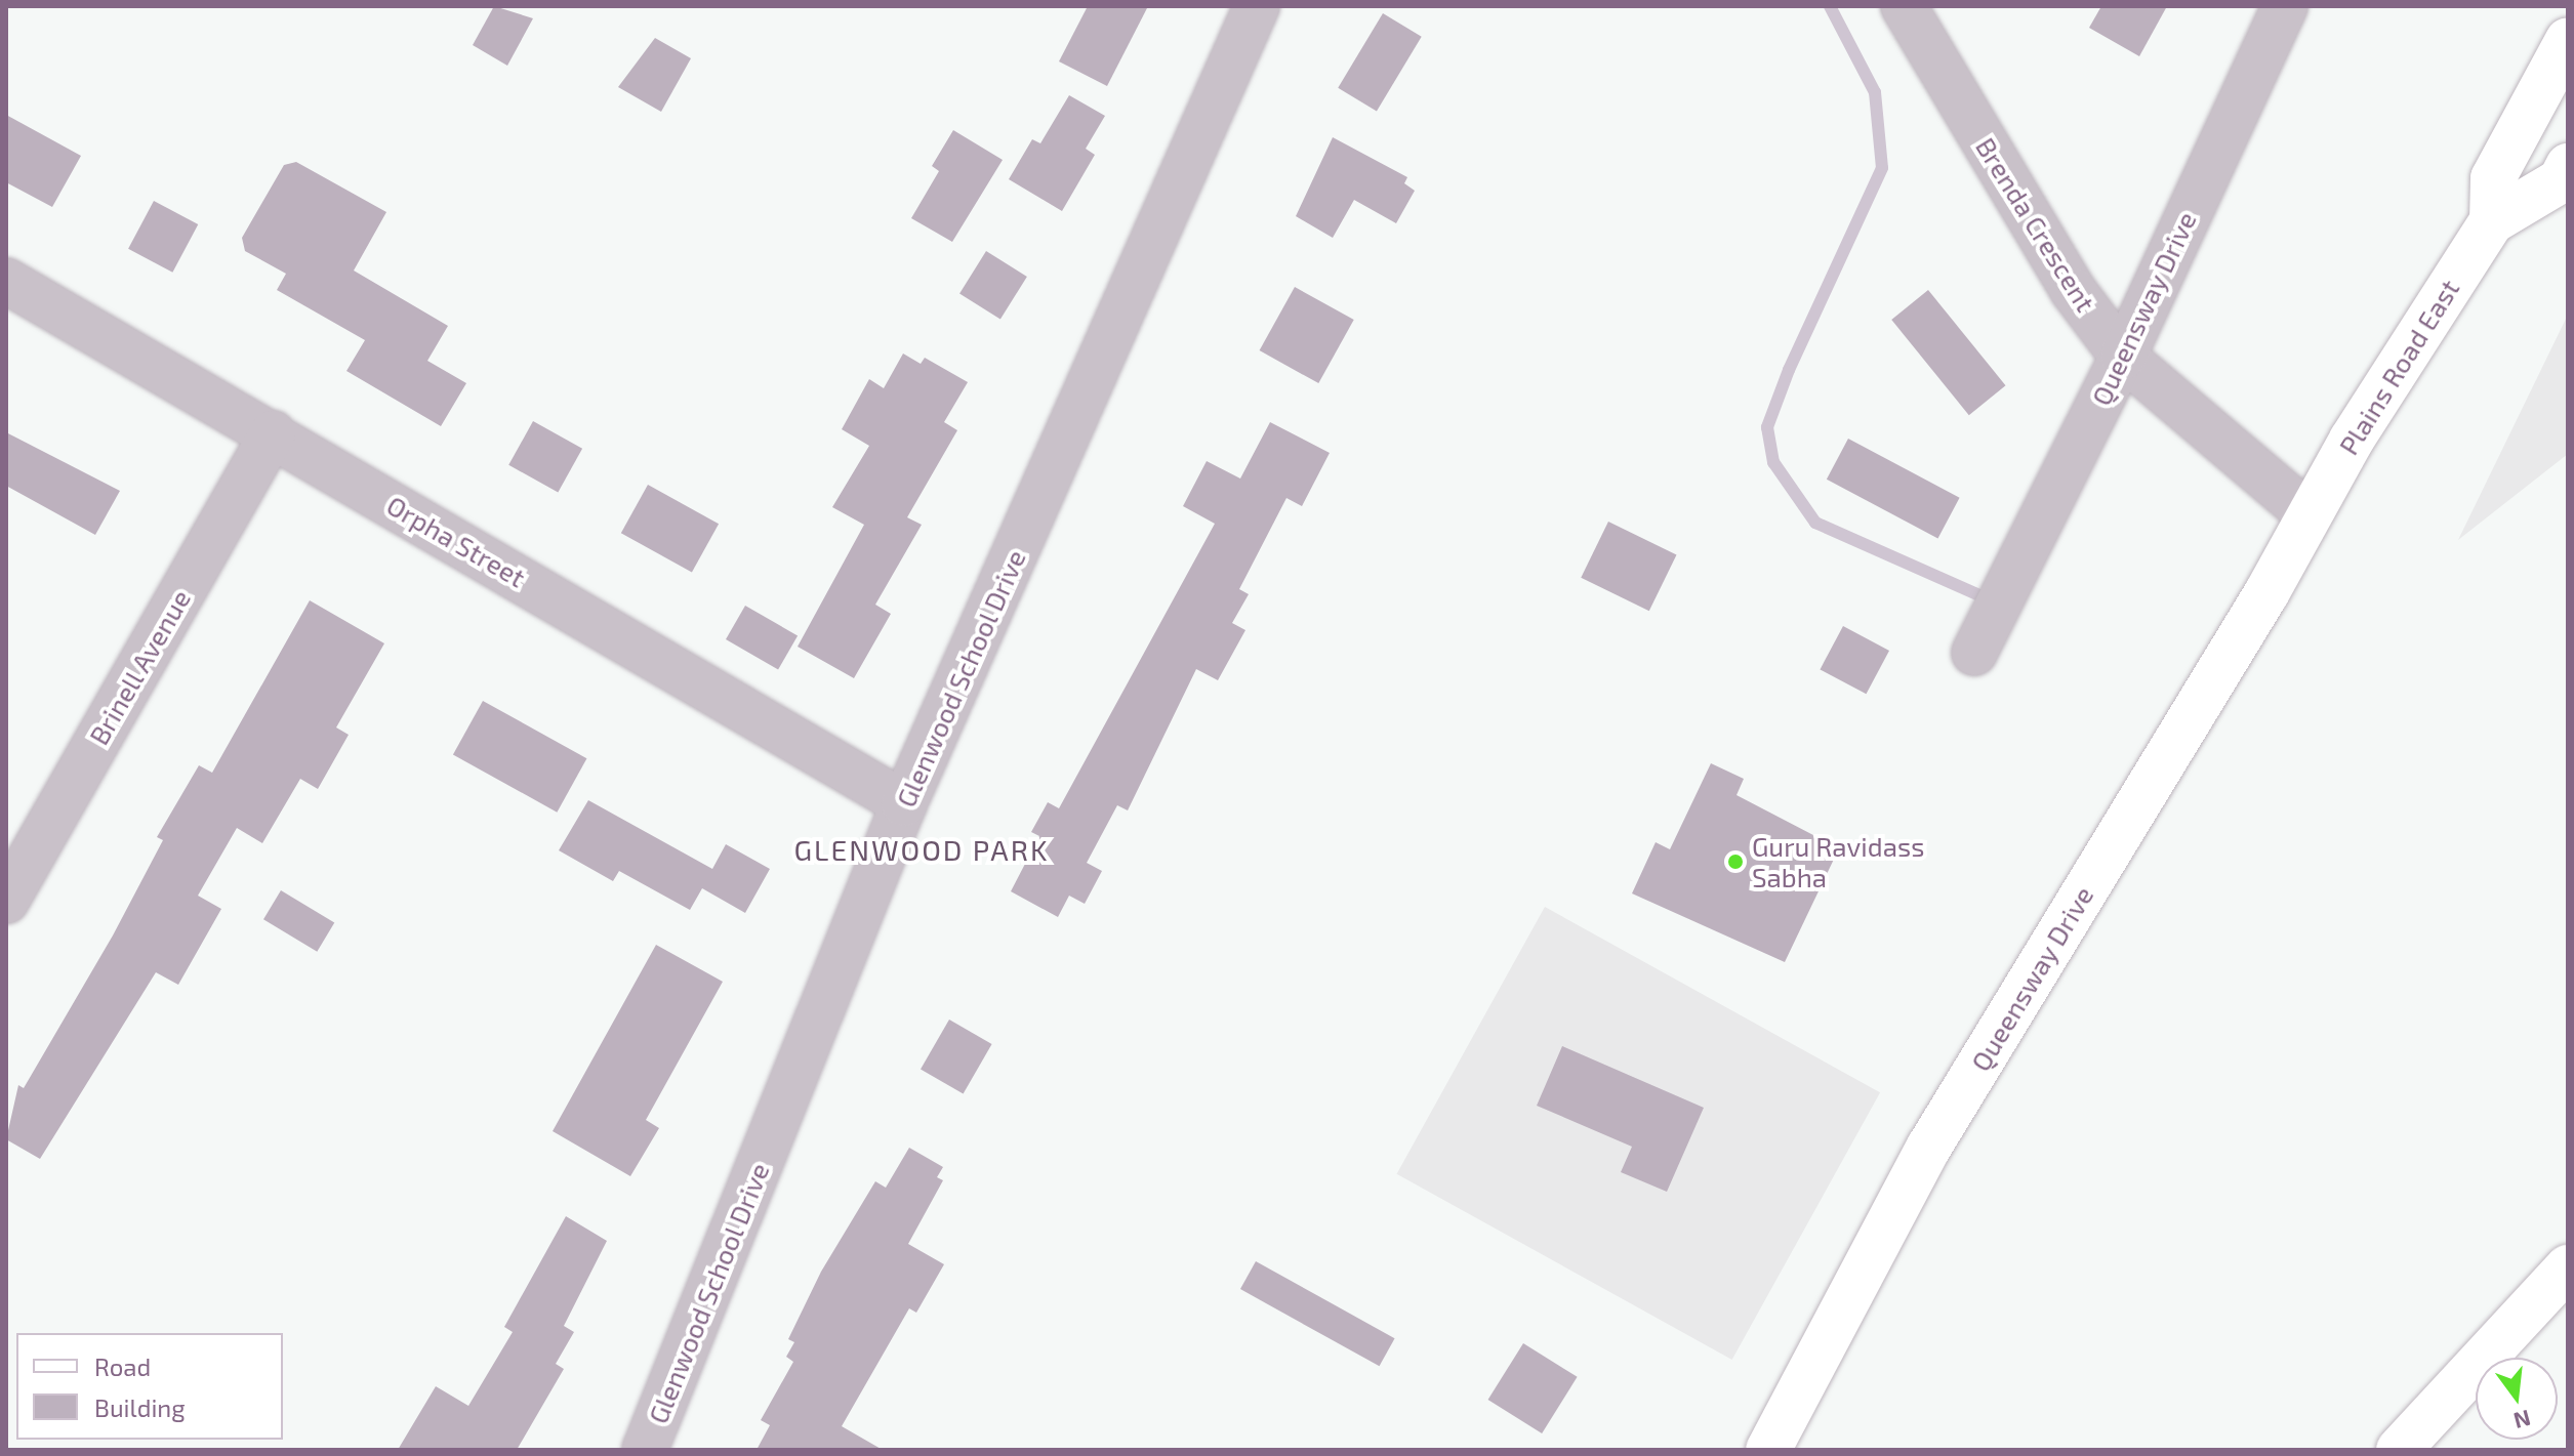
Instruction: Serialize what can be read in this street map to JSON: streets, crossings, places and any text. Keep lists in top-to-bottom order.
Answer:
{
  "streets": {
    "main road": ["Queensway Drive", "Plains Road East"],
    "street": [
      "Brenda Crescent",
      "Orpha Street",
      "Brinell Avenue",
      "Glenwood School Drive"
    ]
  },
  "crossings": [
    ["Brenda Crescent", "Queensway Drive"],
    ["Brenda Crescent", "Plains Road East"],
    ["Queensway Drive", "Plains Road East"],
    ["Orpha Street", "Brinell Avenue"],
    ["Orpha Street", "Glenwood School Drive"]
  ],
  "districts": ["GLENWOOD PARK"],
  "places": ["Guru Ravidass Sabha"],
  "legend": ["Road", "Building"],
  "north": "bottom"
}
